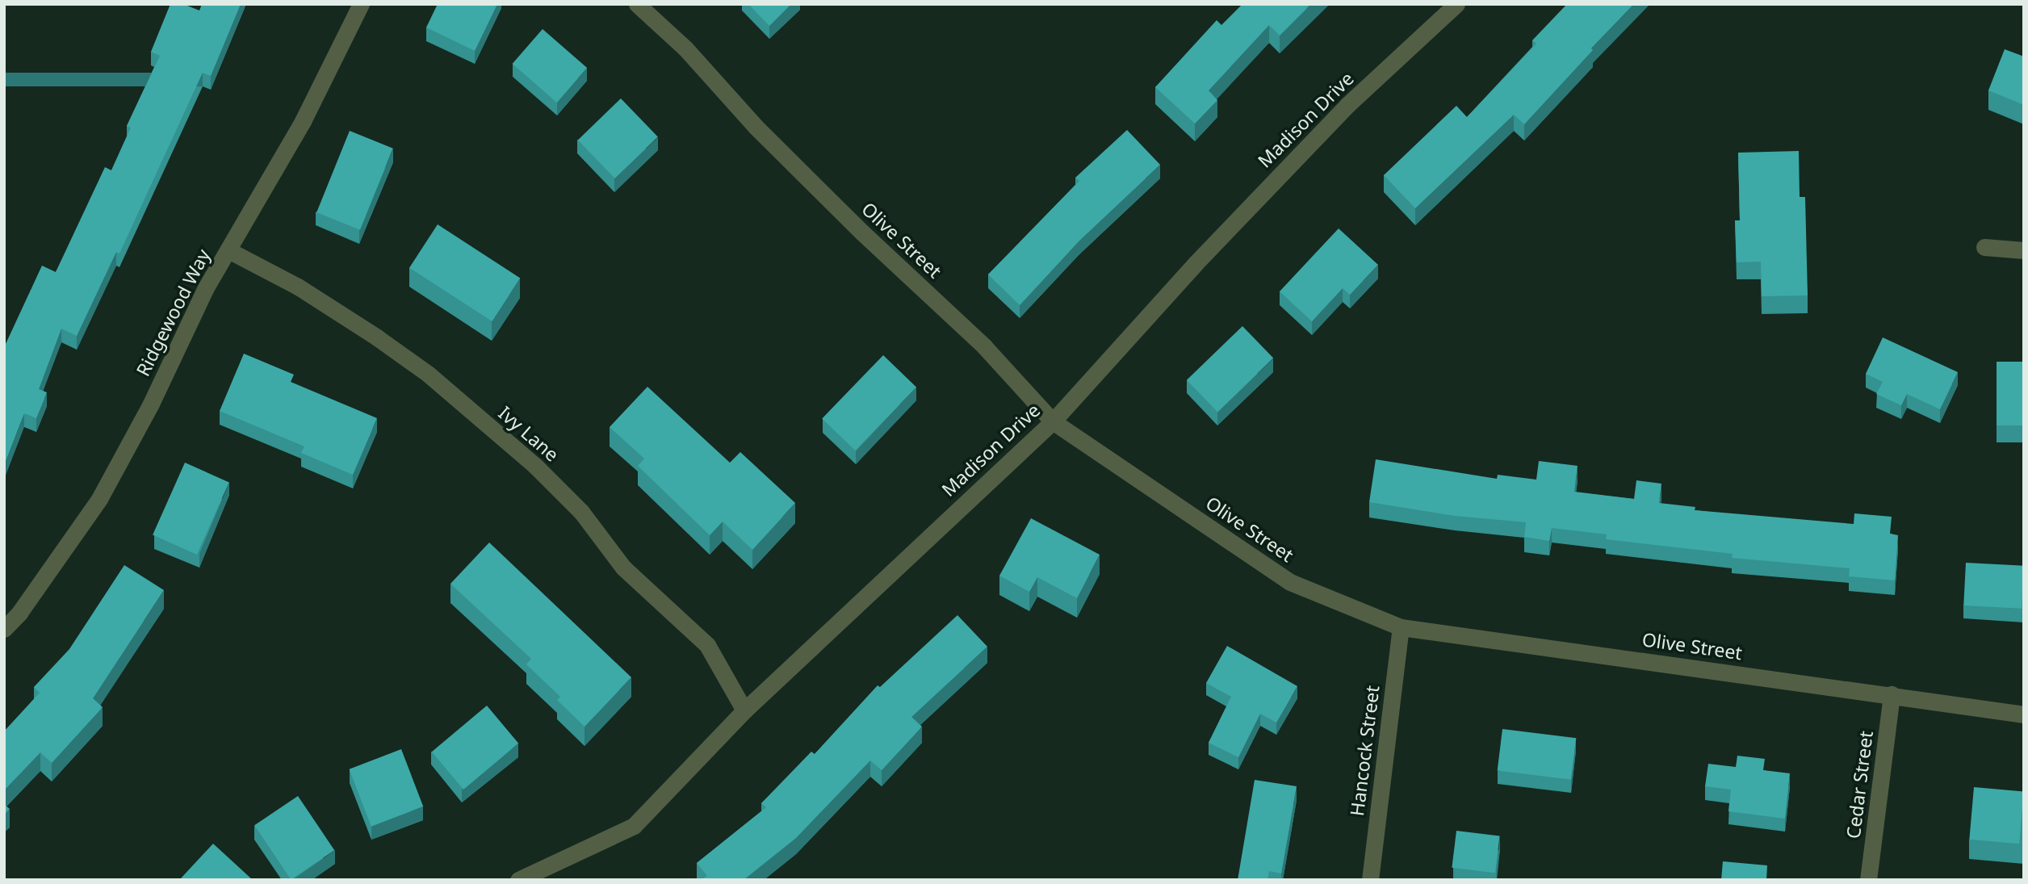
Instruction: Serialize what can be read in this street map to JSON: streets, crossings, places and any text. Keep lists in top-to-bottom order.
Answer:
{
  "streets": {
    "street": [
      "Madison Drive",
      "Olive Street",
      "Ridgewood Way",
      "Ivy Lane",
      "Hancock Street",
      "Cedar Street"
    ]
  },
  "crossings": [
    ["Madison Drive", "Olive Street"],
    ["Madison Drive", "Ivy Lane"],
    ["Olive Street", "Hancock Street"],
    ["Olive Street", "Cedar Street"],
    ["Ridgewood Way", "Ivy Lane"]
  ]
}
